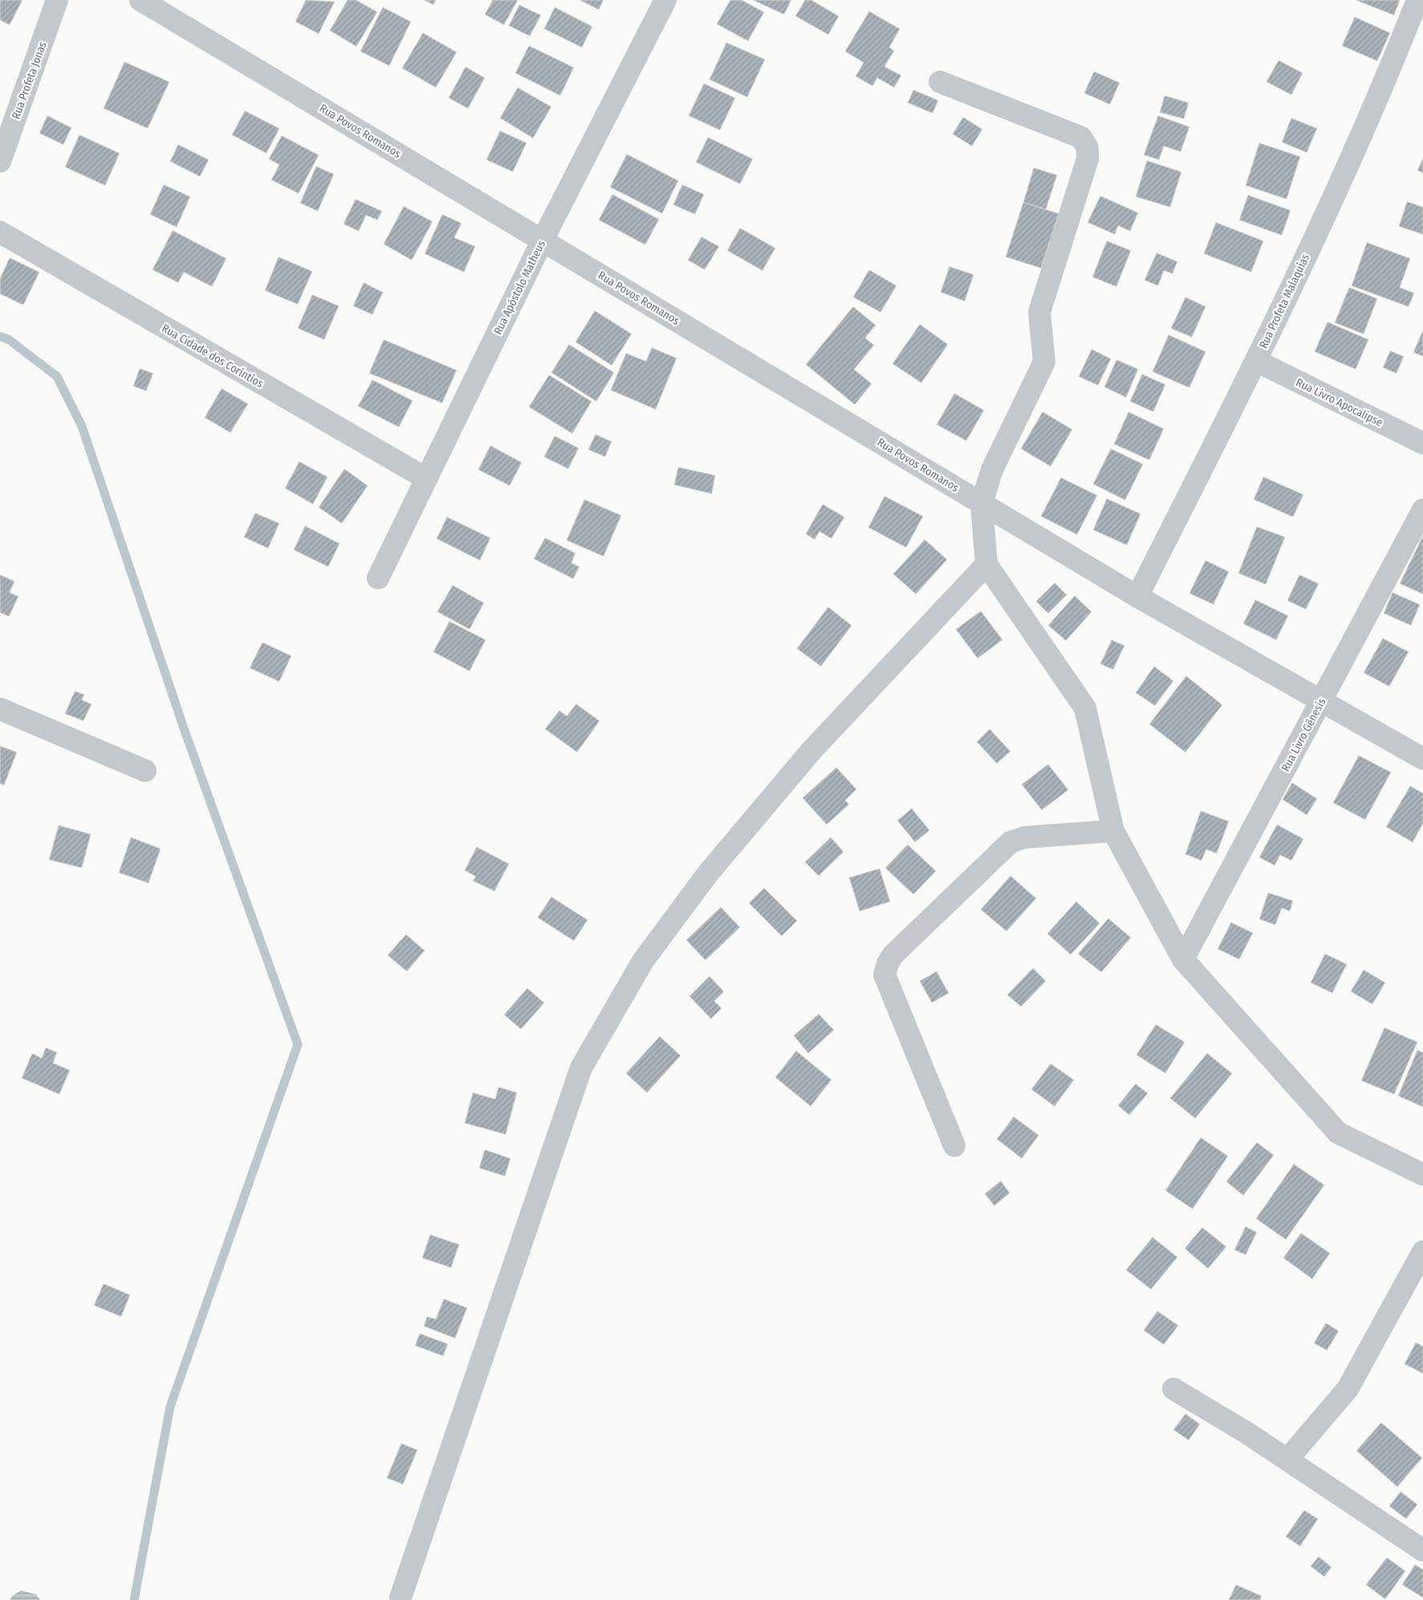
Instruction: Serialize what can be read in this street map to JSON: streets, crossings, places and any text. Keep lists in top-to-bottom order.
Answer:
{
  "streets": {
    "street": [
      "Rua Profeta Jonas",
      "Rua Povos Romanos",
      "Rua Apóstolo Matheus",
      "Rua Profeta Malaquias",
      "Rua Cidade dos Coríntios",
      "Rua Livro Apocalipse",
      "Rua Livro Gênesis"
    ]
  },
  "crossings": [
    ["Rua Povos Romanos", "Rua Apóstolo Matheus"],
    ["Rua Povos Romanos", "Rua Profeta Malaquias"],
    ["Rua Povos Romanos", "Rua Livro Gênesis"],
    ["Rua Apóstolo Matheus", "Rua Cidade dos Coríntios"],
    ["Rua Profeta Malaquias", "Rua Livro Apocalipse"]
  ]
}
